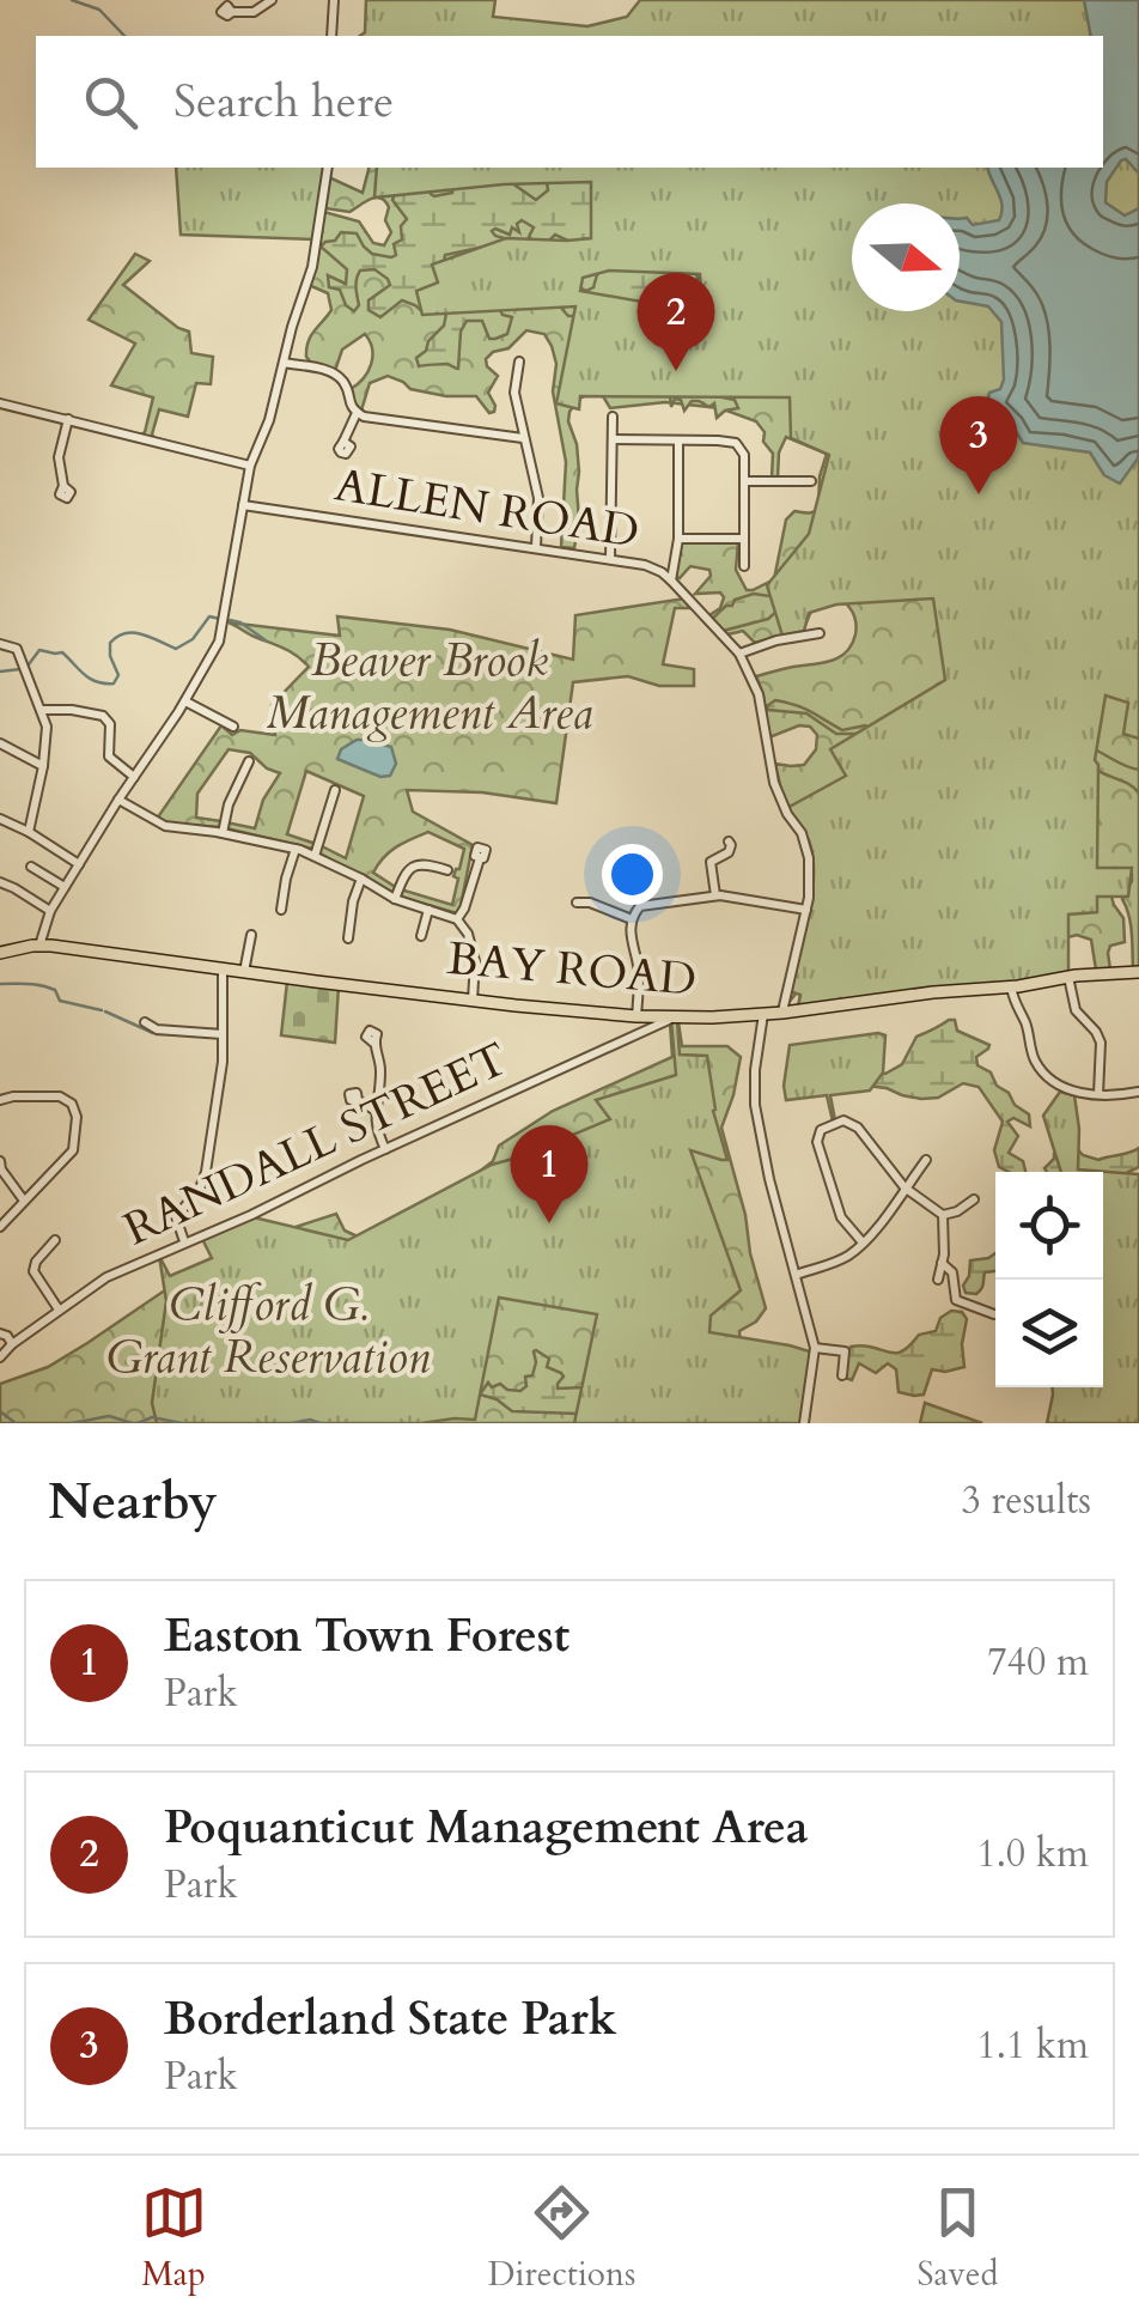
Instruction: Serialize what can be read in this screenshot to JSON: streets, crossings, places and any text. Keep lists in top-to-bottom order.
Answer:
{
  "streets": {
    "main road": ["BAY ROAD"],
    "street": ["ALLEN ROAD", "RANDALL STREET"]
  },
  "crossings": [
    ["ALLEN ROAD", "BAY ROAD"],
    ["BAY ROAD", "RANDALL STREET"]
  ],
  "parks": ["Beaver Brook Management Area", "Clifford G. Grant Reservation"],
  "north": "right",
  "page": {
    "search": "Search here",
    "pins": ["2", "3", "1"],
    "heading": ["Nearby", "3 results"],
    "list": [
      {
        "mark": "1",
        "name": "Easton Town Forest",
        "note": "Park",
        "value": "740 m"
      },
      {
        "mark": "2",
        "name": "Poquanticut Management Area",
        "note": "Park",
        "value": "1.0 km"
      },
      {
        "mark": "3",
        "name": "Borderland State Park",
        "note": "Park",
        "value": "1.1 km"
      }
    ],
    "nav": ["Map", "Directions", "Saved"]
  }
}
